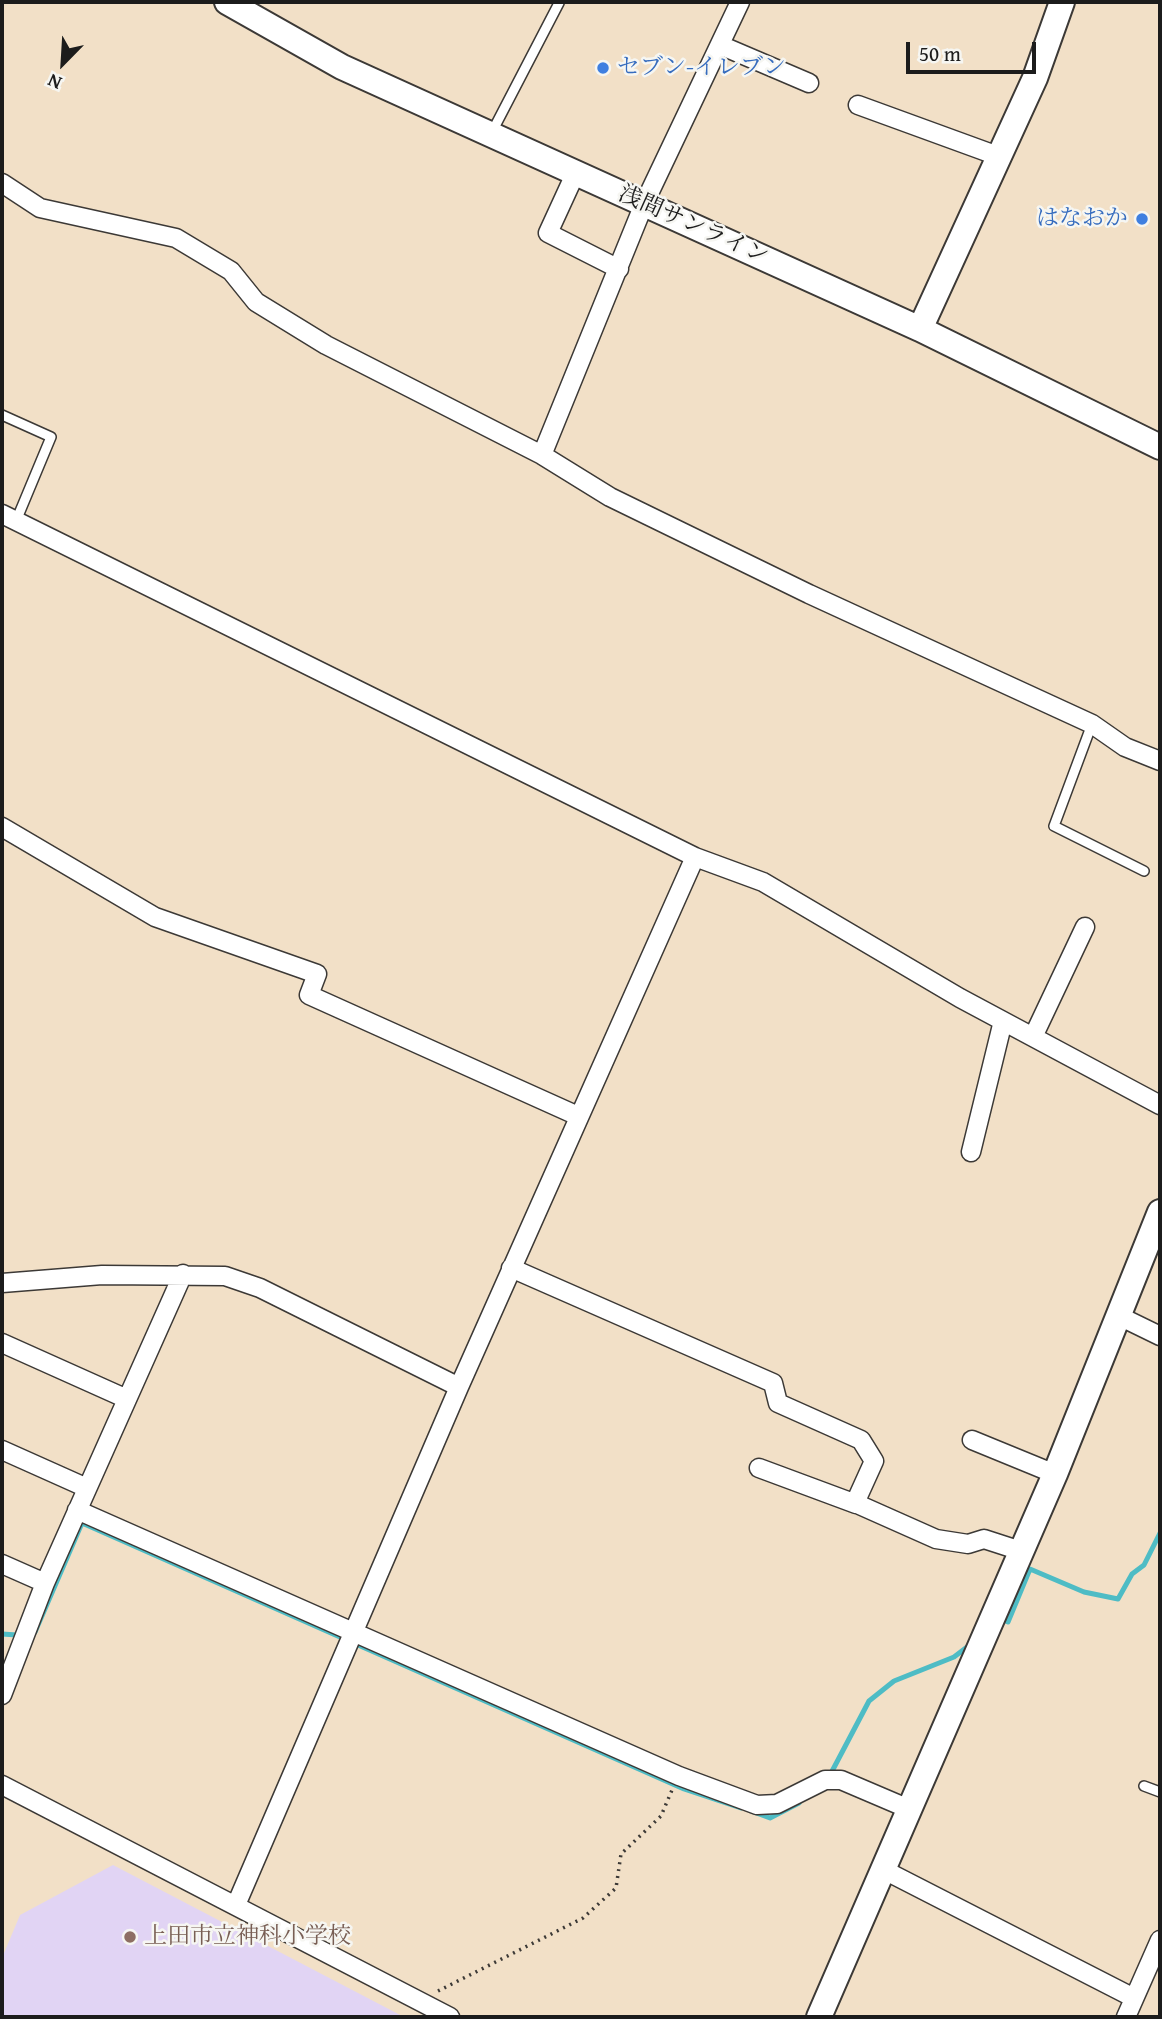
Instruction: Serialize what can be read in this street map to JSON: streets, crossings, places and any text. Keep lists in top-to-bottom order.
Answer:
{
  "streets": {
    "street": ["浅間サンライン"]
  },
  "places": ["セブン-イレブン", "はなおか", "上田市立神科小学校"],
  "scale_bar": "50 m",
  "north": "bottom left"
}
